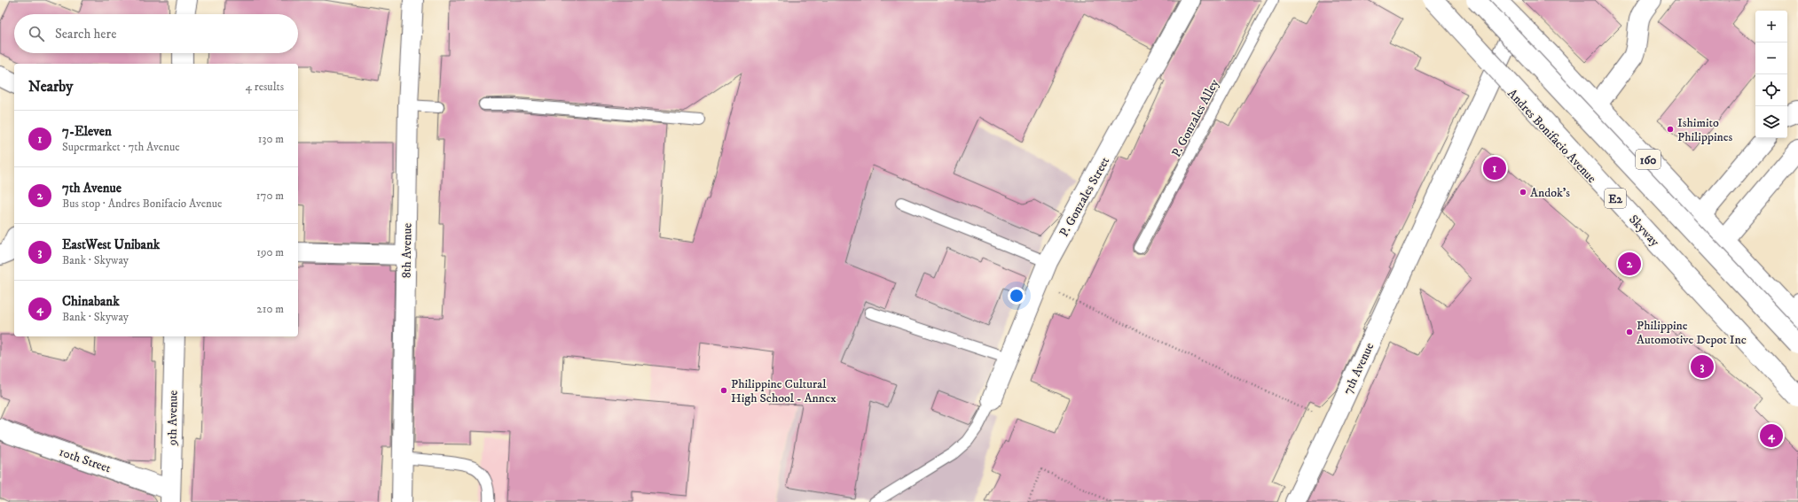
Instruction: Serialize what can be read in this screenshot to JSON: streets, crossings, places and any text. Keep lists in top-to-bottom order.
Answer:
{
  "streets": {
    "main road": [
      "Andres Bonifacio Avenue",
      "160",
      "P. Gonzales Street",
      "E2",
      "Skyway",
      "8th Avenue",
      "7th Avenue",
      "9th Avenue",
      "10th Street"
    ],
    "lane": ["P. Gonzales Alley"]
  },
  "crossings": [
    ["Andres Bonifacio Avenue", "7th Avenue"],
    ["160", "7th Avenue"],
    ["9th Avenue", "10th Street"]
  ],
  "places": [
    "Ishimito Philippines",
    "Andok's",
    "Philippine Automotive Depot Inc",
    "Philippine Cultural High School - Annex"
  ],
  "page": {
    "map_buttons": ["+", "−"],
    "search": "Search here",
    "heading": ["Nearby", "4 results"],
    "list": [
      {
        "mark": "1",
        "name": "7-Eleven",
        "note": "Supermarket · 7th Avenue",
        "value": "130 m"
      },
      {
        "mark": "2",
        "name": "7th Avenue",
        "note": "Bus stop · Andres Bonifacio Avenue",
        "value": "170 m"
      },
      {
        "mark": "3",
        "name": "EastWest Unibank",
        "note": "Bank · Skyway",
        "value": "190 m"
      },
      {
        "mark": "4",
        "name": "Chinabank",
        "note": "Bank · Skyway",
        "value": "210 m"
      }
    ],
    "pins": [
      "1",
      "2",
      "3",
      "4"
    ]
  }
}
